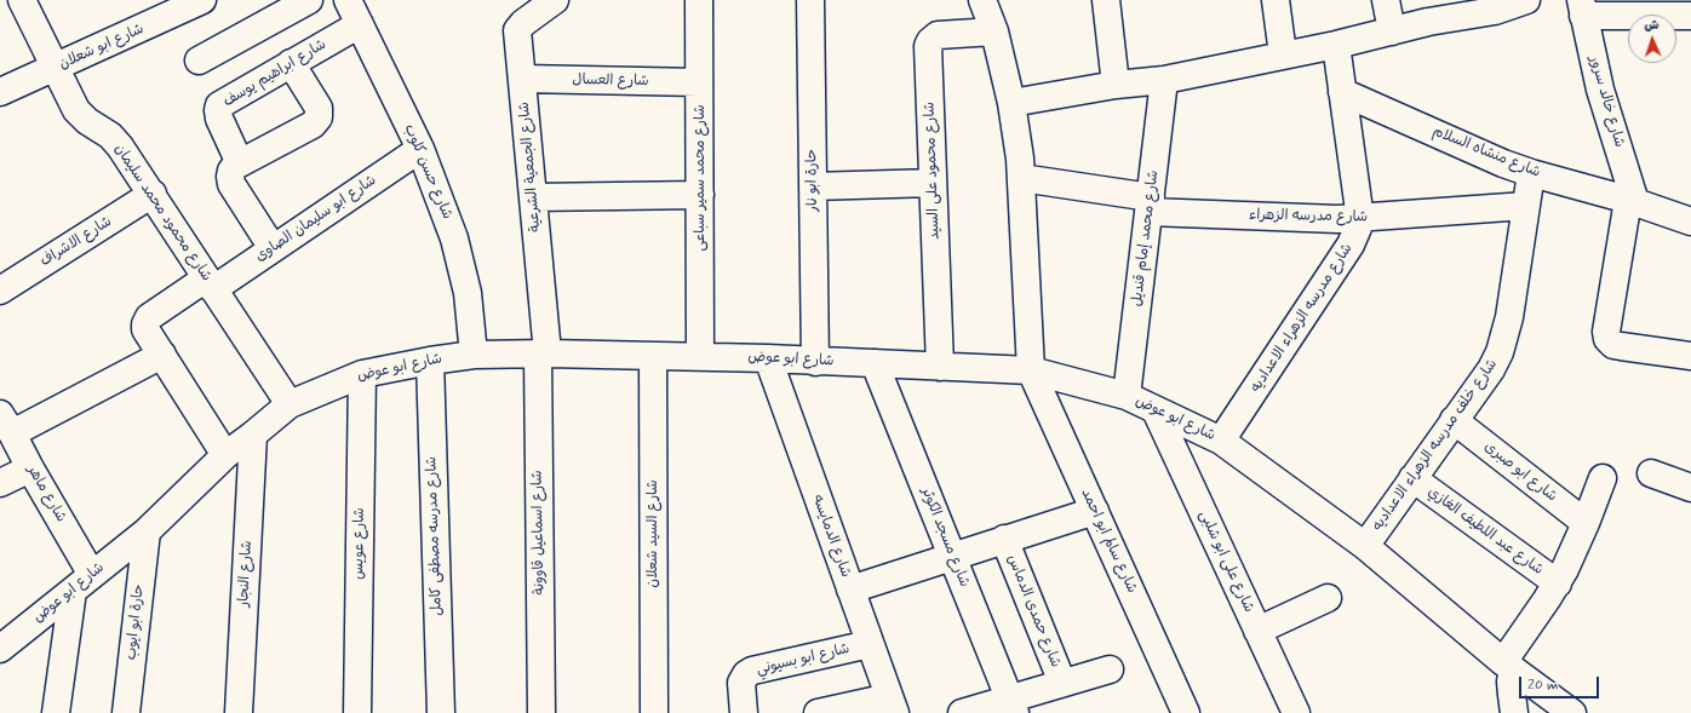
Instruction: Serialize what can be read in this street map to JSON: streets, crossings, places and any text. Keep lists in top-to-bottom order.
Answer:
{
  "streets": {
    "street": [
      "شارع ابو شعلان",
      "شارع ابراهيم يوسف",
      "شارع العسال",
      "شارع خالد سرور",
      "شارع منشاه السلام",
      "شارع الجمعية الشرعية",
      "شارع محمود على السيد",
      "شارع حسن كلوب",
      "شارع محمد سمير سباعى",
      "حارة ابو نار",
      "شارع محمود محمد سليمان",
      "شارع مدرسه الزهراء",
      "شارع ابو سليمان الصاوى",
      "شارع محمد إمام قنديل",
      "شارع الاشراف",
      "شارع مدرسه الزهراء الاعداديه",
      "شارع ابو عوض",
      "شارع خلف مدرسه الزهراء الاعداديه",
      "شارع ابو صبرى",
      "شارع ماهر",
      "شارع عبد اللطيف الغازي",
      "شارع اسماعيل قاوونة",
      "شارع السيد شعلان",
      "شارع مدرسه مصطفى كامل",
      "شارع الدمايسه",
      "شارع مسجد الكوثر",
      "شارع سالم ابو احمد",
      "شارع عويس",
      "شارع على ابو شلبى",
      "شارع النجار",
      "شارع حمدى الدماس",
      "حارة ابو ايوب",
      "شارع ابو بسيوني"
    ]
  },
  "crossings": [
    ["شارع ابو شعلان", "شارع محمود محمد سليمان"],
    ["شارع ابراهيم يوسف", "شارع حسن كلوب"],
    ["شارع العسال", "شارع الجمعية الشرعية"],
    ["شارع العسال", "شارع محمد سمير سباعى"],
    ["شارع خالد سرور", "شارع منشاه السلام"],
    ["شارع منشاه السلام", "شارع مدرسه الزهراء الاعداديه"],
    ["شارع منشاه السلام", "شارع خلف مدرسه الزهراء الاعداديه"],
    ["شارع الجمعية الشرعية", "شارع ابو عوض"],
    ["شارع الجمعية الشرعية", "شارع اسماعيل قاوونة"],
    ["شارع محمود على السيد", "شارع ابو عوض"],
    ["شارع حسن كلوب", "شارع ابو سليمان الصاوى"],
    ["شارع حسن كلوب", "شارع ابو عوض"],
    ["شارع محمد سمير سباعى", "شارع ابو عوض"],
    ["حارة ابو نار", "شارع ابو عوض"],
    ["شارع محمود محمد سليمان", "شارع ابو سليمان الصاوى"],
    ["شارع محمود محمد سليمان", "شارع الاشراف"],
    ["شارع محمود محمد سليمان", "شارع ابو عوض"],
    ["شارع مدرسه الزهراء", "شارع محمد إمام قنديل"],
    ["شارع مدرسه الزهراء", "شارع مدرسه الزهراء الاعداديه"],
    ["شارع مدرسه الزهراء", "شارع خلف مدرسه الزهراء الاعداديه"],
    ["شارع ابو سليمان الصاوى", "شارع ابو عوض"],
    ["شارع محمد إمام قنديل", "شارع ابو عوض"],
    ["شارع مدرسه الزهراء الاعداديه", "شارع ابو عوض"],
    ["شارع ابو عوض", "شارع خلف مدرسه الزهراء الاعداديه"],
    ["شارع ابو عوض", "شارع ماهر"],
    ["شارع ابو عوض", "شارع اسماعيل قاوونة"],
    ["شارع ابو عوض", "شارع السيد شعلان"],
    ["شارع ابو عوض", "شارع مدرسه مصطفى كامل"],
    ["شارع ابو عوض", "شارع الدمايسه"],
    ["شارع ابو عوض", "شارع مسجد الكوثر"],
    ["شارع ابو عوض", "شارع سالم ابو احمد"],
    ["شارع ابو عوض", "شارع عويس"],
    ["شارع ابو عوض", "شارع على ابو شلبى"],
    ["شارع ابو عوض", "شارع النجار"],
    ["شارع ابو عوض", "حارة ابو ايوب"],
    ["شارع خلف مدرسه الزهراء الاعداديه", "شارع ابو صبرى"],
    ["شارع خلف مدرسه الزهراء الاعداديه", "شارع عبد اللطيف الغازي"],
    ["شارع الدمايسه", "شارع ابو بسيوني"]
  ],
  "scale_bar": "20 m",
  "north": "top"
}
